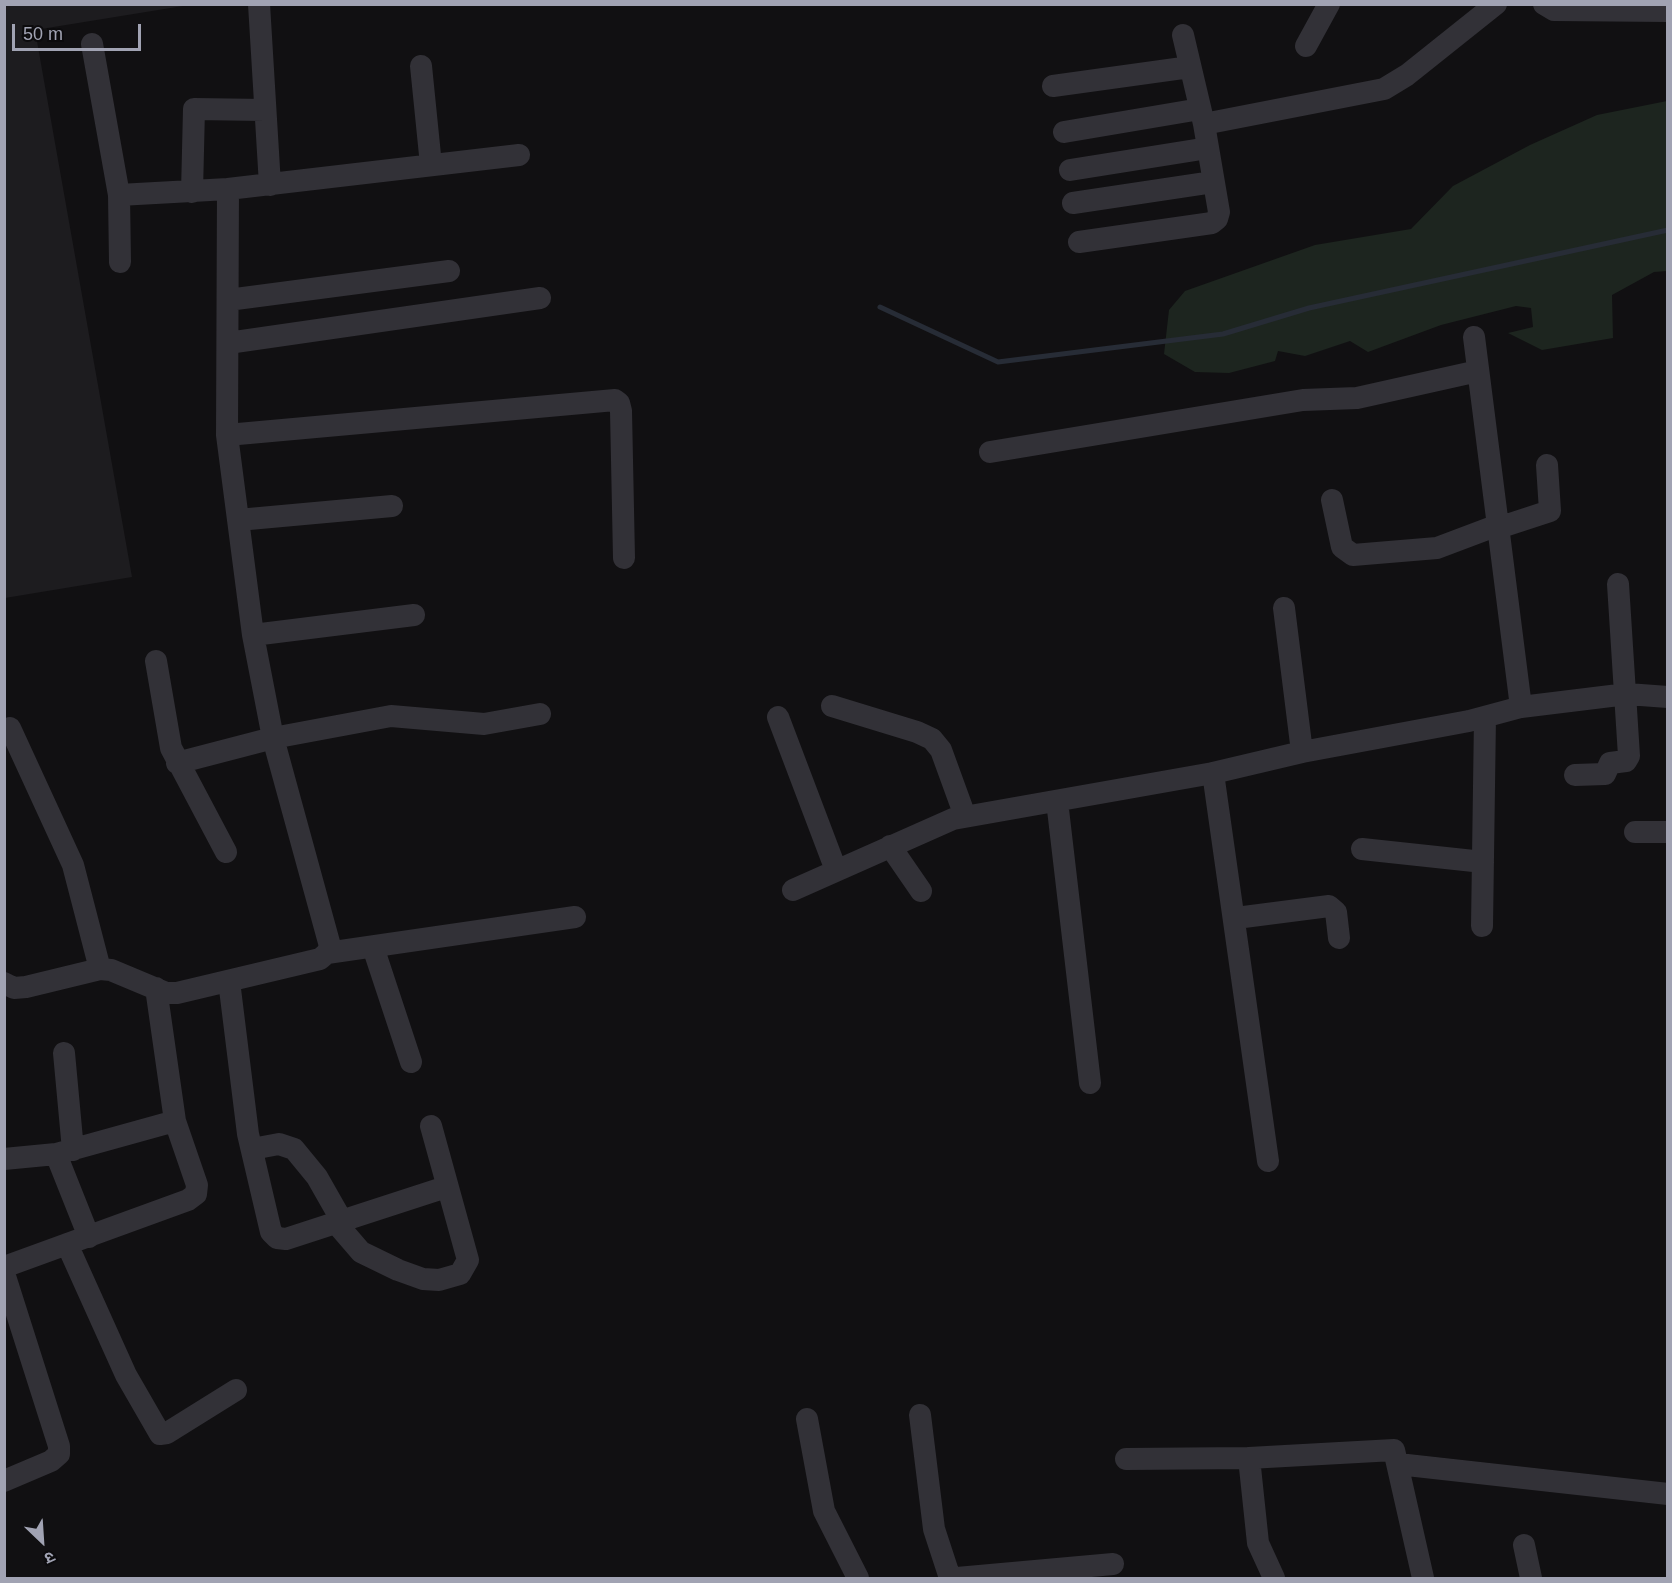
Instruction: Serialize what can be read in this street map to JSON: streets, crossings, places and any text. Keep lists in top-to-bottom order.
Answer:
{
  "scale_bar": "50 m",
  "north": "bottom right"
}
